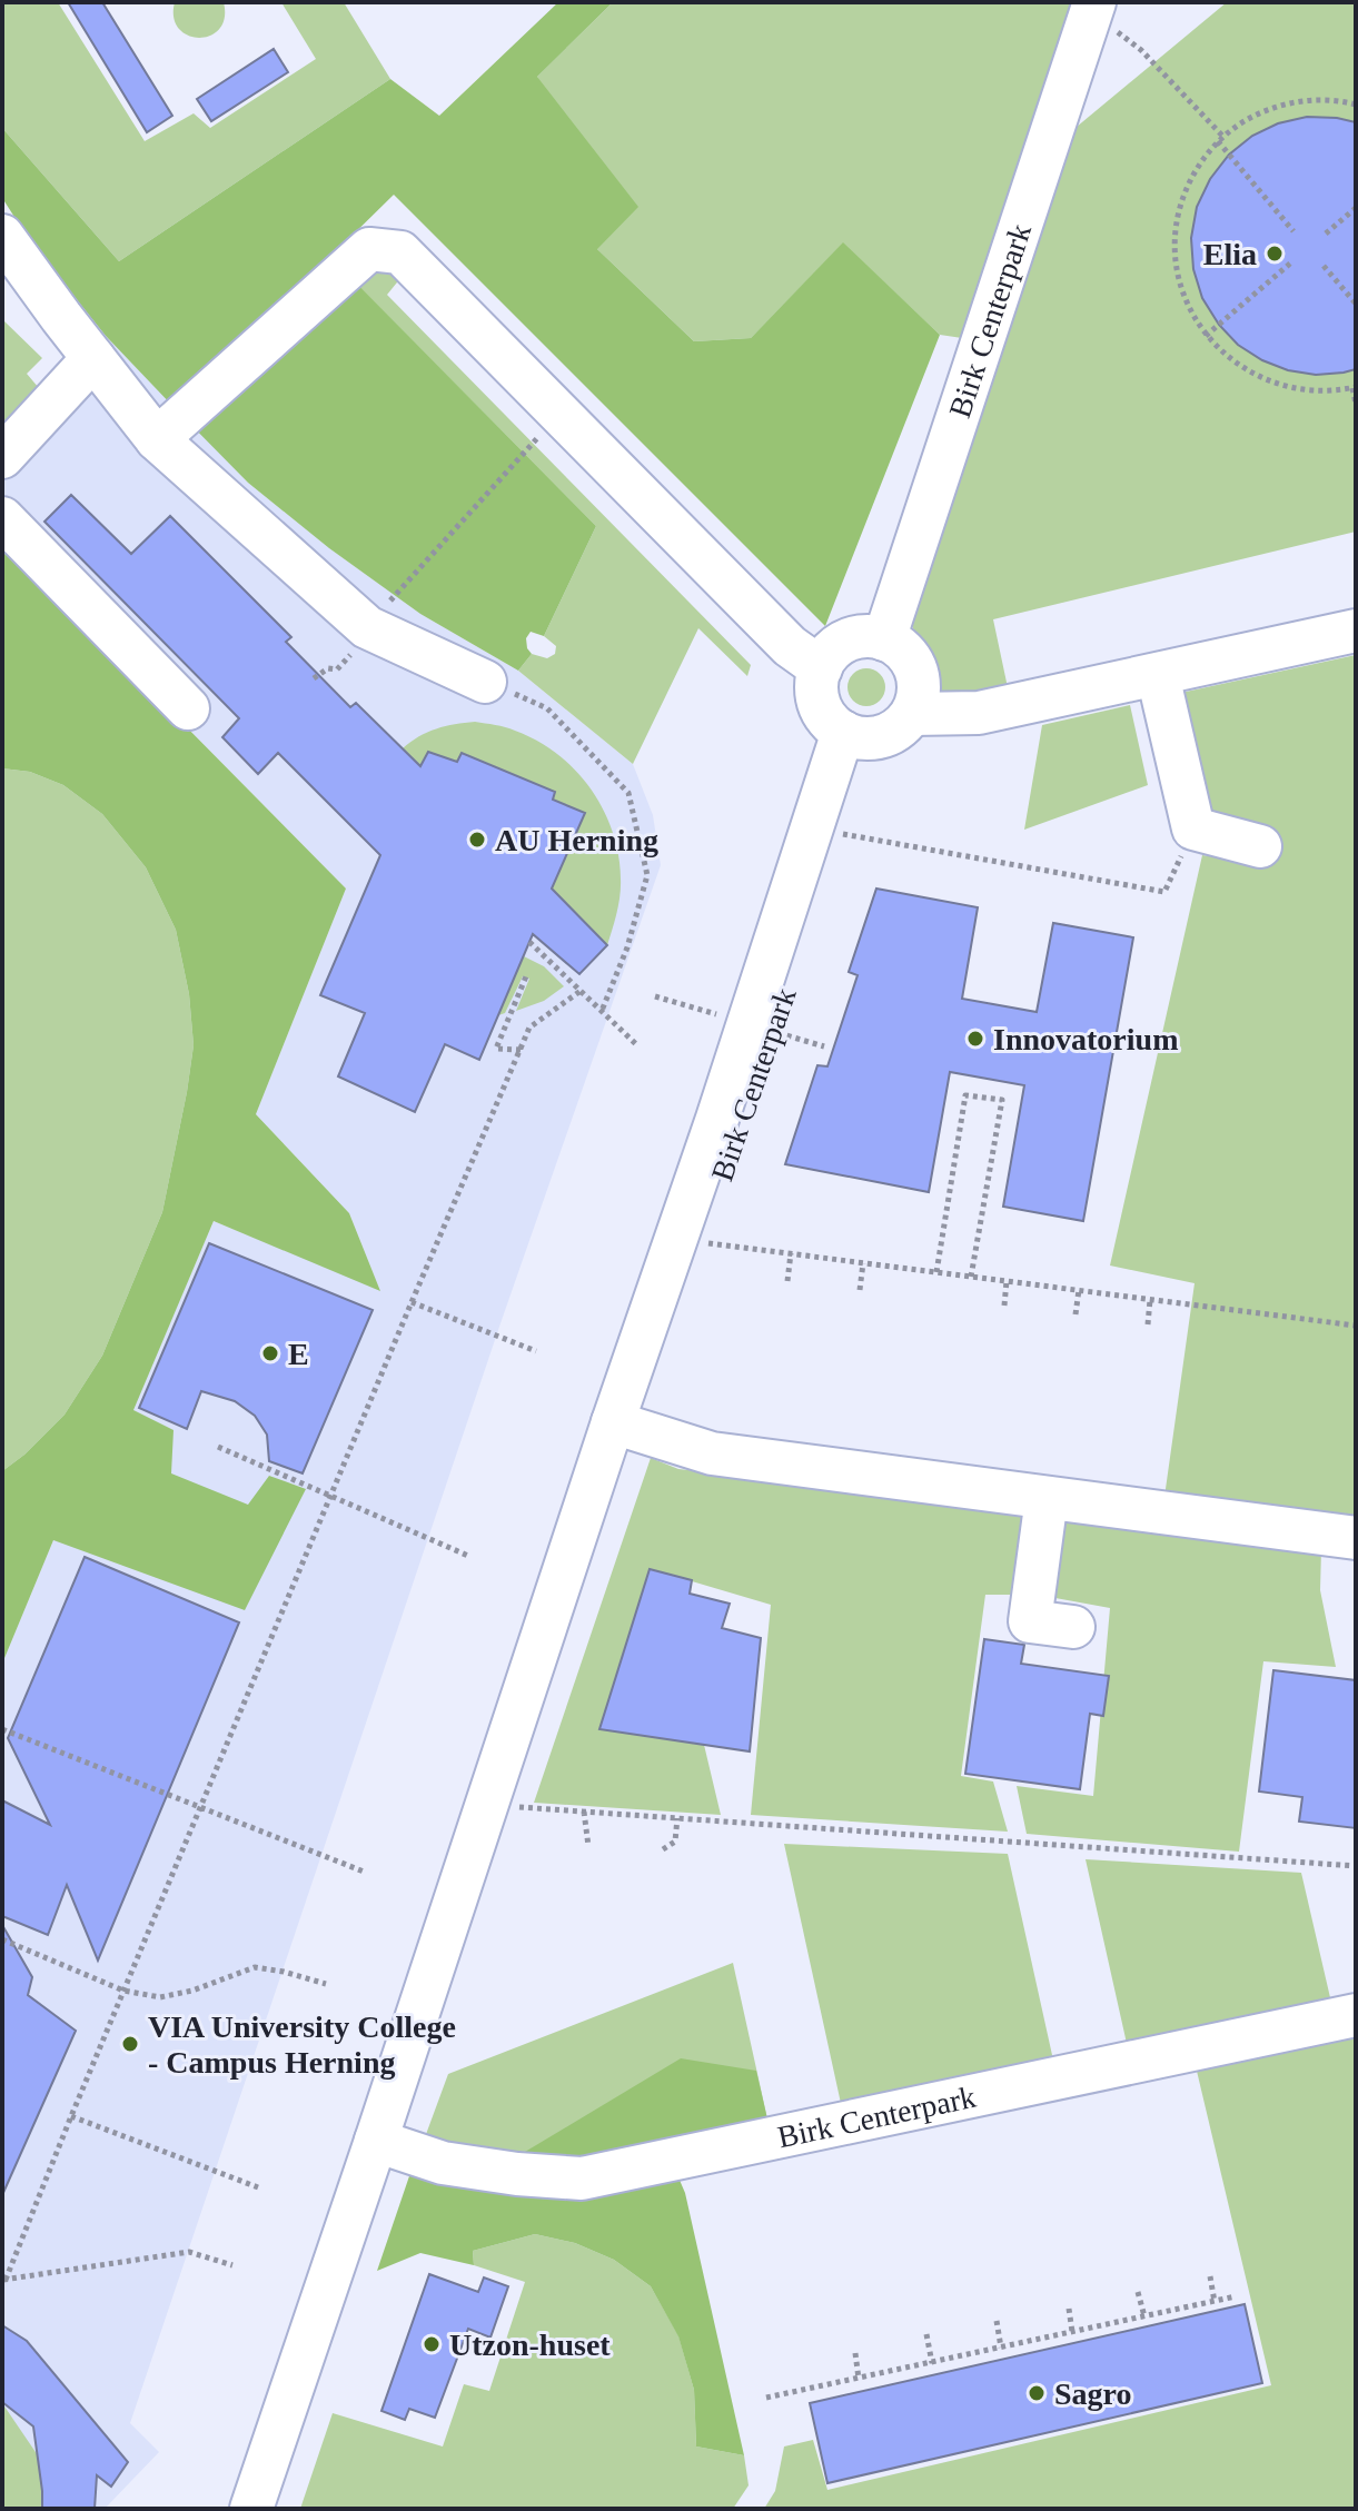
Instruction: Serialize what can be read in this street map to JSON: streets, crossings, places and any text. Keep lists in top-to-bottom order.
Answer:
{
  "streets": {
    "street": ["Birk Centerpark"]
  },
  "places": [
    "Elia",
    "AU Herning",
    "Innovatorium",
    "E",
    "VIA University College - Campus Herning",
    "Utzon-huset",
    "Sagro"
  ]
}
